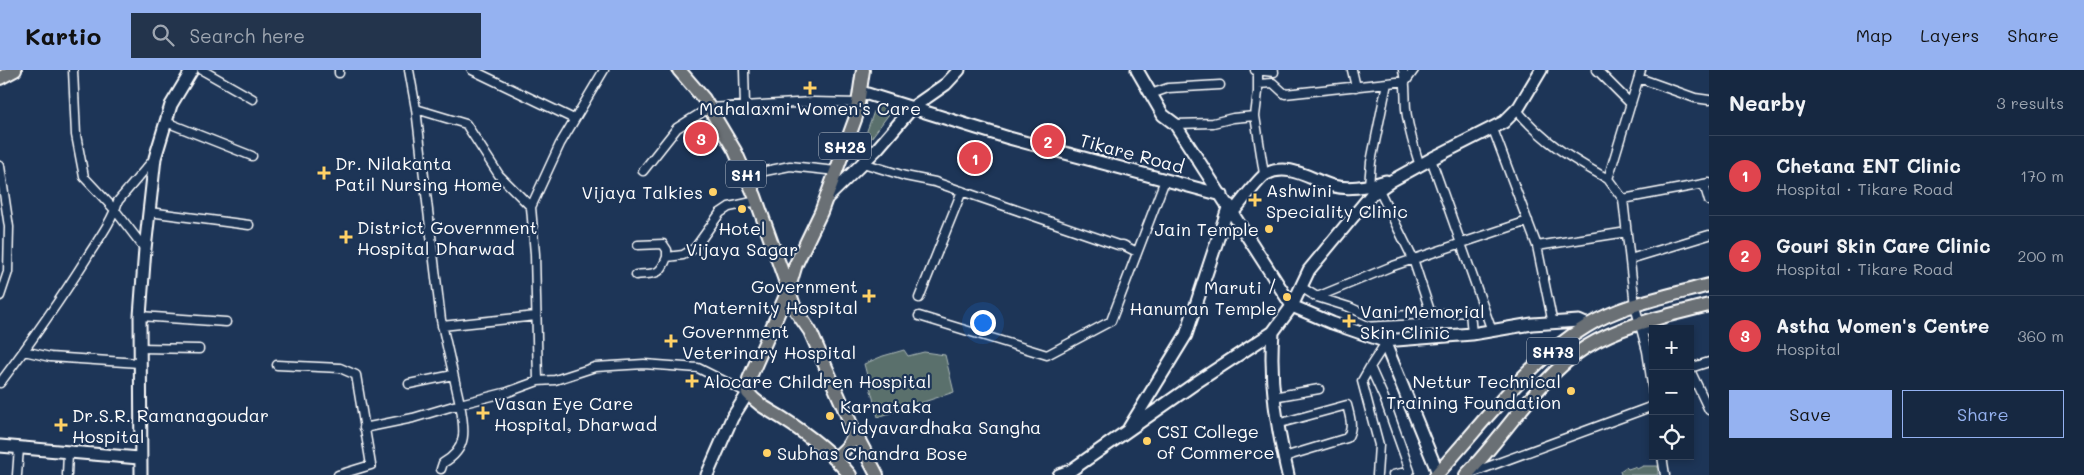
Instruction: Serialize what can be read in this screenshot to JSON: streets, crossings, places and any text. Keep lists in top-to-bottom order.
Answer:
{
  "streets": {
    "main road": ["SH28", "SH1", "SH73"],
    "street": ["Tikare Road"]
  },
  "crossings": [
    ["SH28", "Tikare Road"],
    ["SH28", "SH1"]
  ],
  "places": {
    "health": [
      "Mahalaxmi Women's Care",
      "Dr. Nilakanta Patil Nursing Home",
      "Ashwini Speciality Clinic",
      "District Government Hospital Dharwad",
      "Government Maternity Hospital",
      "Vani Memorial Skin Clinic",
      "Government Veterinary Hospital",
      "Alocare Children Hospital",
      "Vasan Eye Care Hospital, Dharwad",
      "Dr.S.R. Ramanagoudar Hospital"
    ],
    "other": [
      "Vijaya Talkies",
      "Hotel Vijaya Sagar",
      "Jain Temple",
      "Maruti / Hanuman Temple",
      "Nettur Technical Training Foundation",
      "Karnataka Vidyavardhaka Sangha",
      "CSI College of Commerce",
      "Subhas Chandra Bose"
    ]
  },
  "page": {
    "header": "Kartio",
    "search": "Search here",
    "nav": ["Map", "Layers", "Share"],
    "heading": ["Nearby", "3 results"],
    "pins": ["3", "2", "1"],
    "list": [
      {
        "mark": "1",
        "name": "Chetana ENT Clinic",
        "note": "Hospital · Tikare Road",
        "value": "170 m"
      },
      {
        "mark": "2",
        "name": "Gouri Skin Care Clinic",
        "note": "Hospital · Tikare Road",
        "value": "200 m"
      },
      {
        "mark": "3",
        "name": "Astha Women's Centre",
        "note": "Hospital",
        "value": "360 m"
      }
    ],
    "map_buttons": ["+", "−"],
    "buttons": ["Save", "Share"]
  }
}
